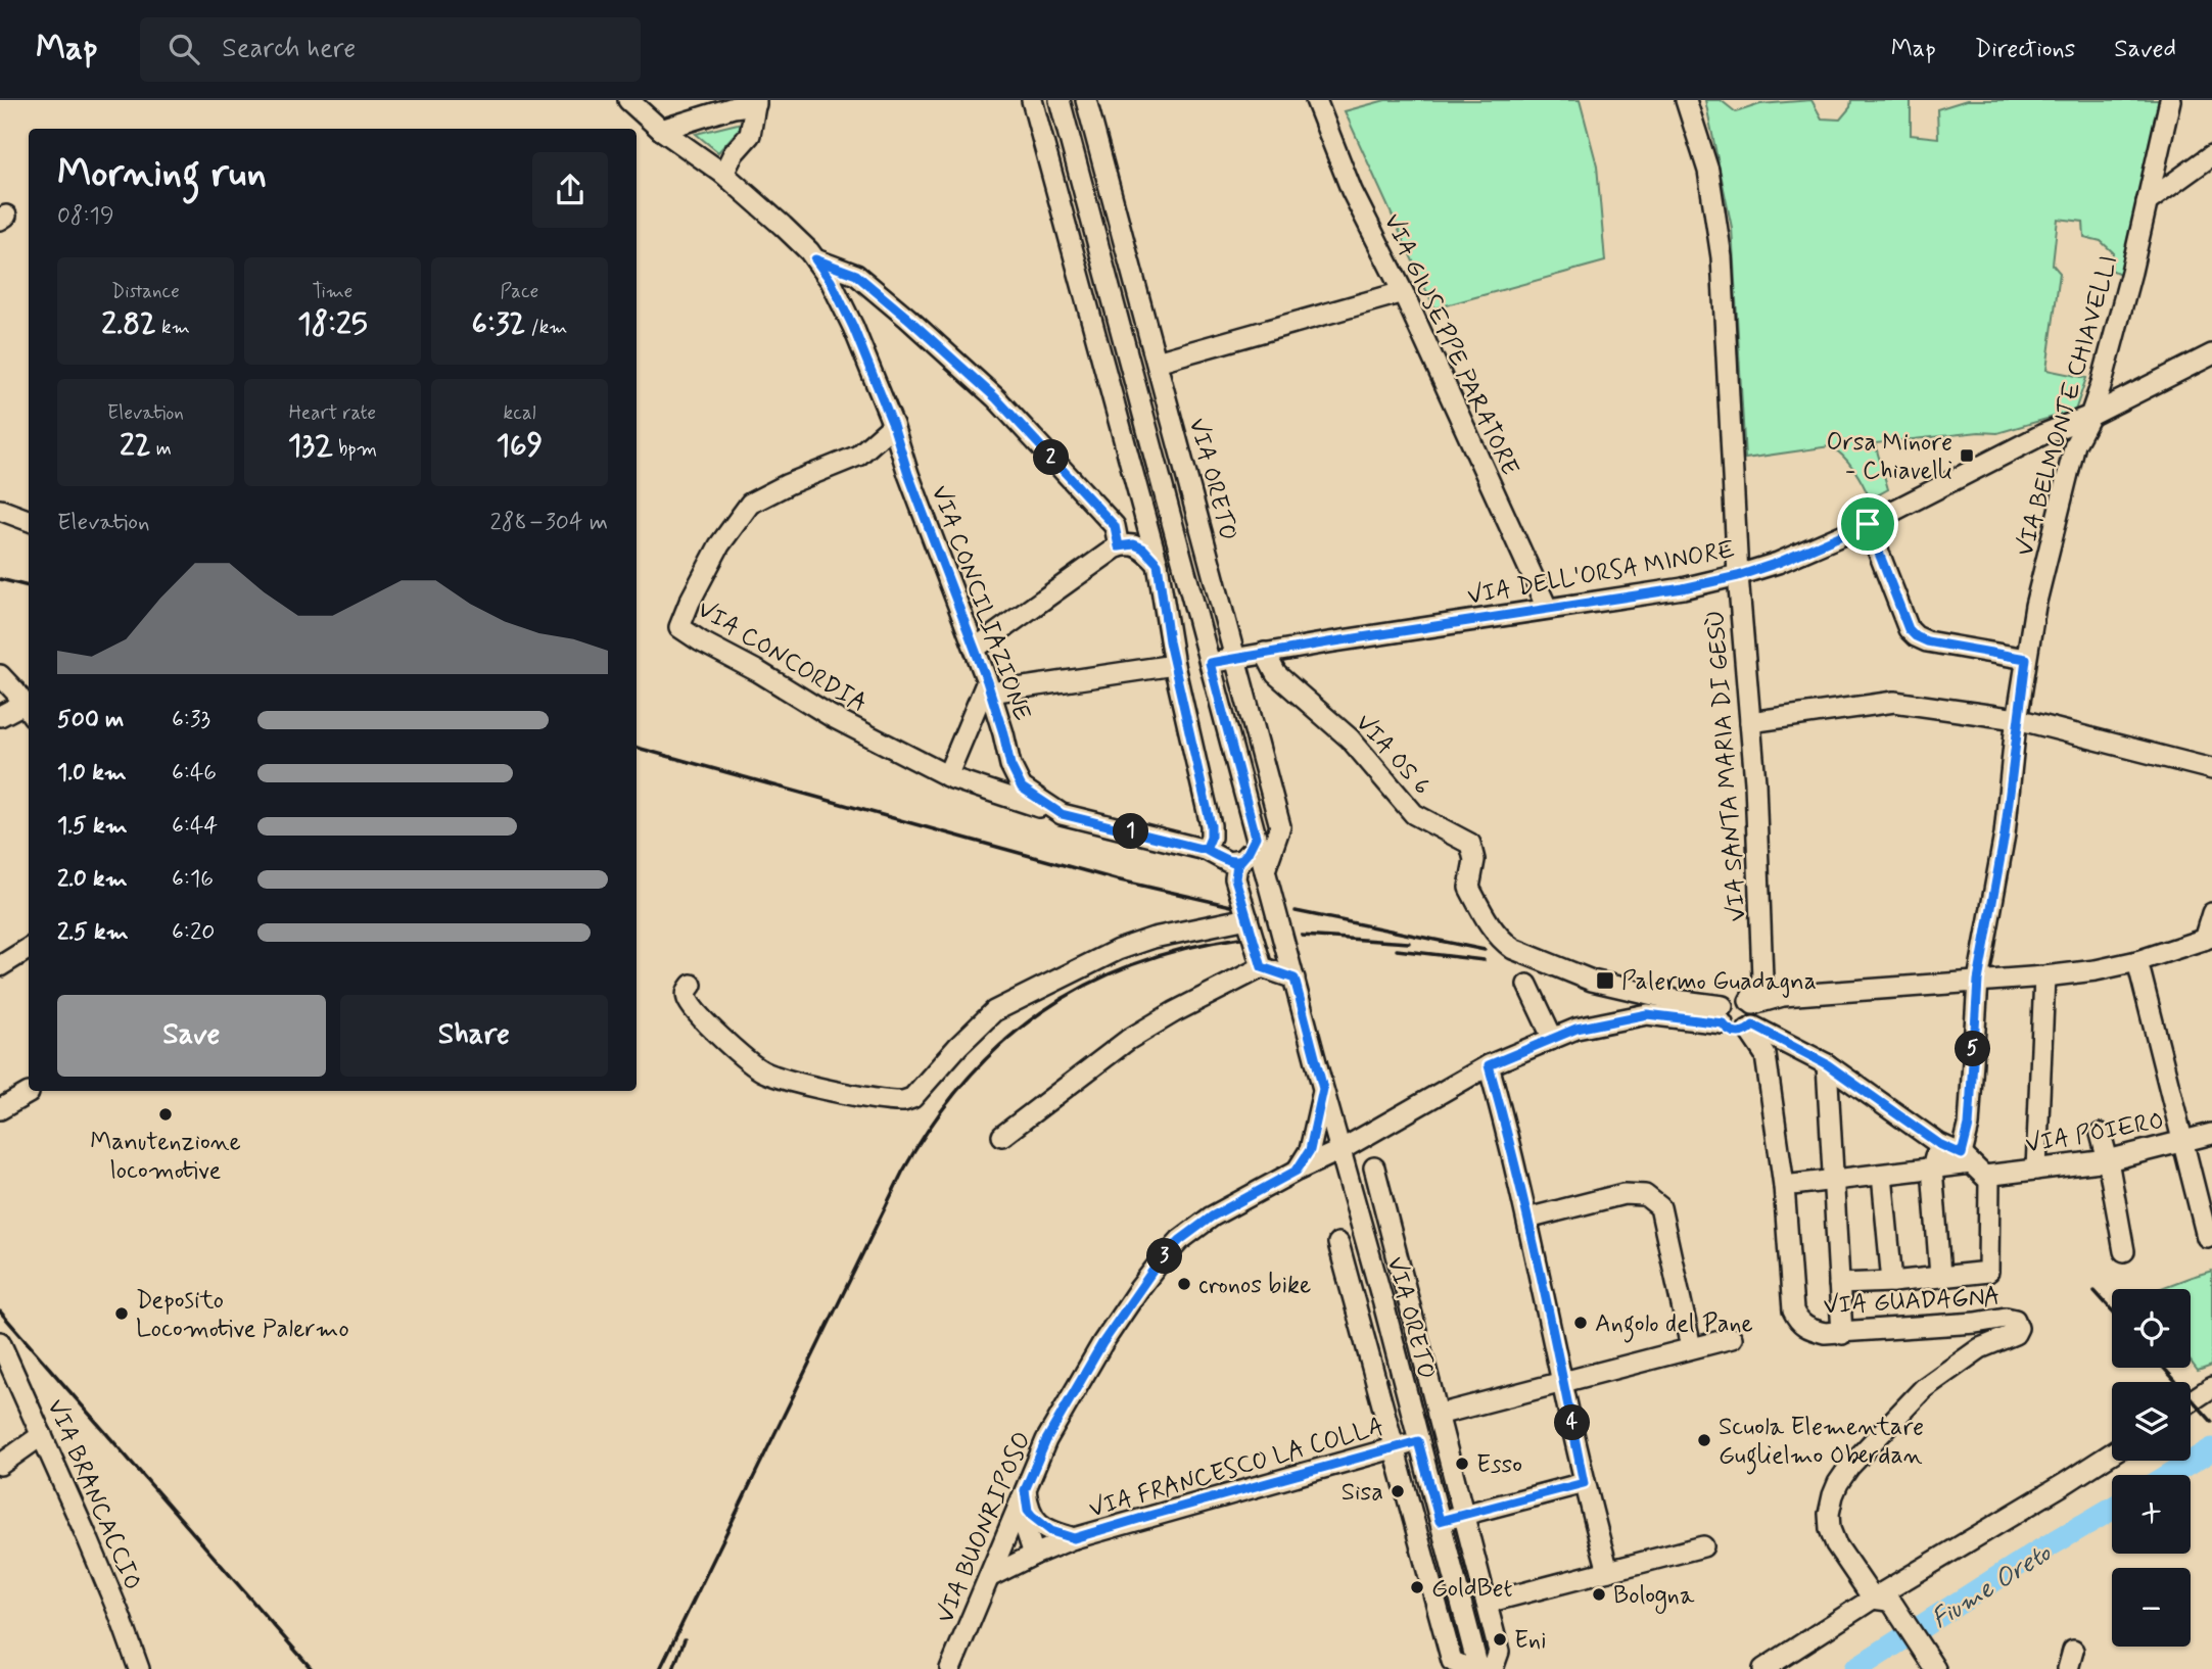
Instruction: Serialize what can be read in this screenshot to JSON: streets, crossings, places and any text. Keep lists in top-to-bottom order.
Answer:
{
  "streets": {
    "street": [
      "VIA GIUSEPPE PARATORE",
      "VIA BELMONTE CHIAVELLI",
      "VIA ORETO",
      "VIA DELL'ORSA MINORE",
      "VIA CONCILIAZIONE",
      "VIA CONCORDIA",
      "VIA OS 6",
      "VIA SANTA MARIA DI GESÙ",
      "VIA POIERO",
      "VIA GUADAGNA",
      "VIA FRANCESCO LA COLLA",
      "VIA BRANCACCIO",
      "VIA BUONRIPOSO"
    ]
  },
  "crossings": [
    ["VIA GIUSEPPE PARATORE", "VIA DELL'ORSA MINORE"],
    ["VIA BELMONTE CHIAVELLI", "VIA DELL'ORSA MINORE"],
    ["VIA BELMONTE CHIAVELLI", "VIA POIERO"],
    ["VIA ORETO", "VIA DELL'ORSA MINORE"],
    ["VIA ORETO", "VIA FRANCESCO LA COLLA"],
    ["VIA ORETO", "VIA BUONRIPOSO"],
    ["VIA DELL'ORSA MINORE", "VIA OS 6"],
    ["VIA DELL'ORSA MINORE", "VIA SANTA MARIA DI GESÙ"],
    ["VIA CONCILIAZIONE", "VIA CONCORDIA"],
    ["VIA OS 6", "VIA SANTA MARIA DI GESÙ"],
    ["VIA OS 6", "VIA GUADAGNA"],
    ["VIA OS 6", "VIA BUONRIPOSO"],
    ["VIA SANTA MARIA DI GESÙ", "VIA GUADAGNA"],
    ["VIA SANTA MARIA DI GESÙ", "VIA BUONRIPOSO"],
    ["VIA POIERO", "VIA GUADAGNA"],
    ["VIA GUADAGNA", "VIA BUONRIPOSO"],
    ["VIA FRANCESCO LA COLLA", "VIA BUONRIPOSO"]
  ],
  "water": ["Fiume Oreto"],
  "places": {
    "transit": ["Orsa Minore - Chiavelli", "Palermo Guadagna"],
    "other": [
      "Manutenzione locomotive",
      "cronos bike",
      "Deposito Locomotive Palermo",
      "Angolo del Pane",
      "Scuola Elementare Guglielmo Oberdan",
      "Esso",
      "Sisa",
      "GoldBet",
      "Bologna",
      "Eni"
    ]
  },
  "page": {
    "header": "Map",
    "search": "Search here",
    "nav": ["Map", "Directions", "Saved"],
    "heading": ["Morning run", "08:19"],
    "stats": [
      ["Distance", "2.82 km"],
      ["Time", "18:25"],
      ["Pace", "6:32 /km"],
      ["Elevation", "22 m"],
      ["Heart rate", "132 bpm"],
      ["kcal", "169"]
    ],
    "pins": [
      "2",
      "1",
      "5",
      "3",
      "4"
    ],
    "chart": ["Elevation", "288–304 m"],
    "list": [
      {
        "name": "500 m",
        "note": "6:33"
      },
      {
        "name": "1.0 km",
        "note": "6:46"
      },
      {
        "name": "1.5 km",
        "note": "6:44"
      },
      {
        "name": "2.0 km",
        "note": "6:16"
      },
      {
        "name": "2.5 km",
        "note": "6:20"
      }
    ],
    "buttons": ["Save", "Share"],
    "map_buttons": ["+", "−"]
  }
}
